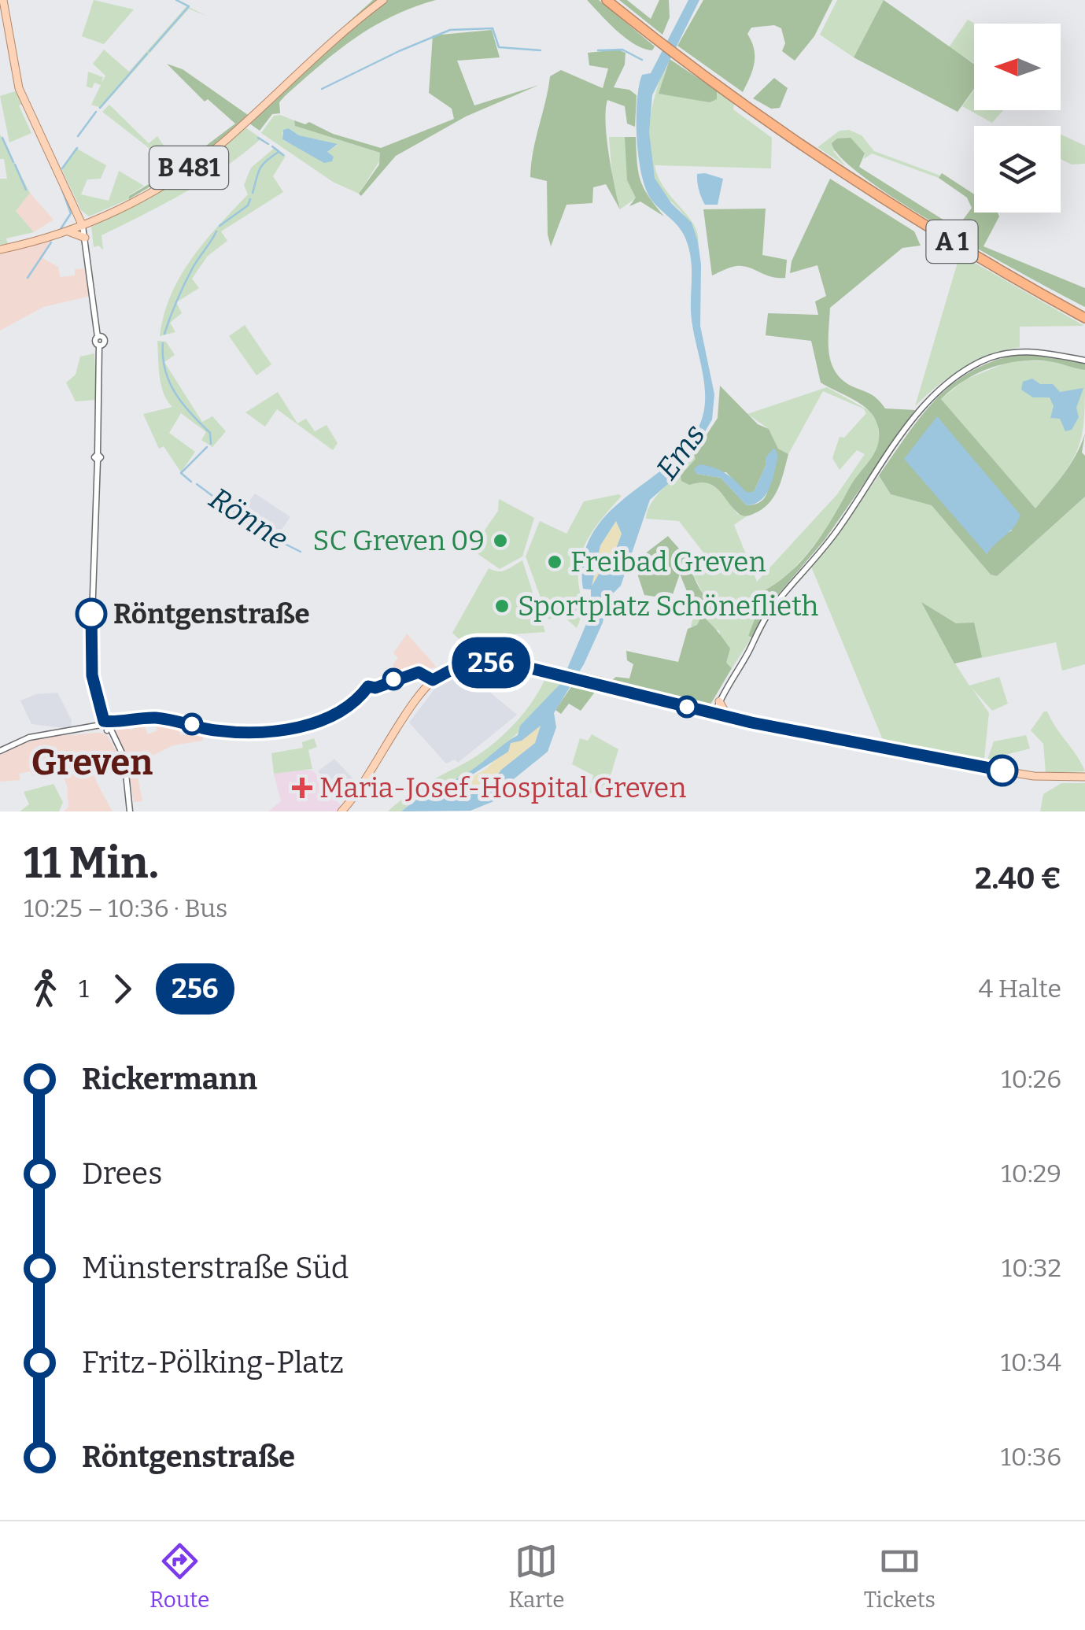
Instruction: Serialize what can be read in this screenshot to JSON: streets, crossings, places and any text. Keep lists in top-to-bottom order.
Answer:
{
  "streets": {
    "highway": ["A 1"],
    "main road": ["B 481"]
  },
  "districts": ["Greven"],
  "water": ["Ems", "Rönne"],
  "places": {
    "other": [
      "SC Greven 09",
      "Freibad Greven",
      "Sportplatz Schöneflieth",
      "Röntgenstraße"
    ],
    "health": ["Maria-Josef-Hospital Greven"]
  },
  "lines": ["bus line 256"],
  "north": "left",
  "page": {
    "on_map": "256",
    "heading": ["11 Min.", "10:25 – 10:36 · Bus", "2.40 €"],
    "legs": ["1", "256", "4 Halte"],
    "list": [
      {
        "name": "Rickermann",
        "value": "10:26"
      },
      {
        "name": "Drees",
        "value": "10:29"
      },
      {
        "name": "Münsterstraße Süd",
        "value": "10:32"
      },
      {
        "name": "Fritz-Pölking-Platz",
        "value": "10:34"
      },
      {
        "name": "Röntgenstraße",
        "value": "10:36"
      }
    ],
    "tabs": ["Route", "Karte", "Tickets"]
  }
}
